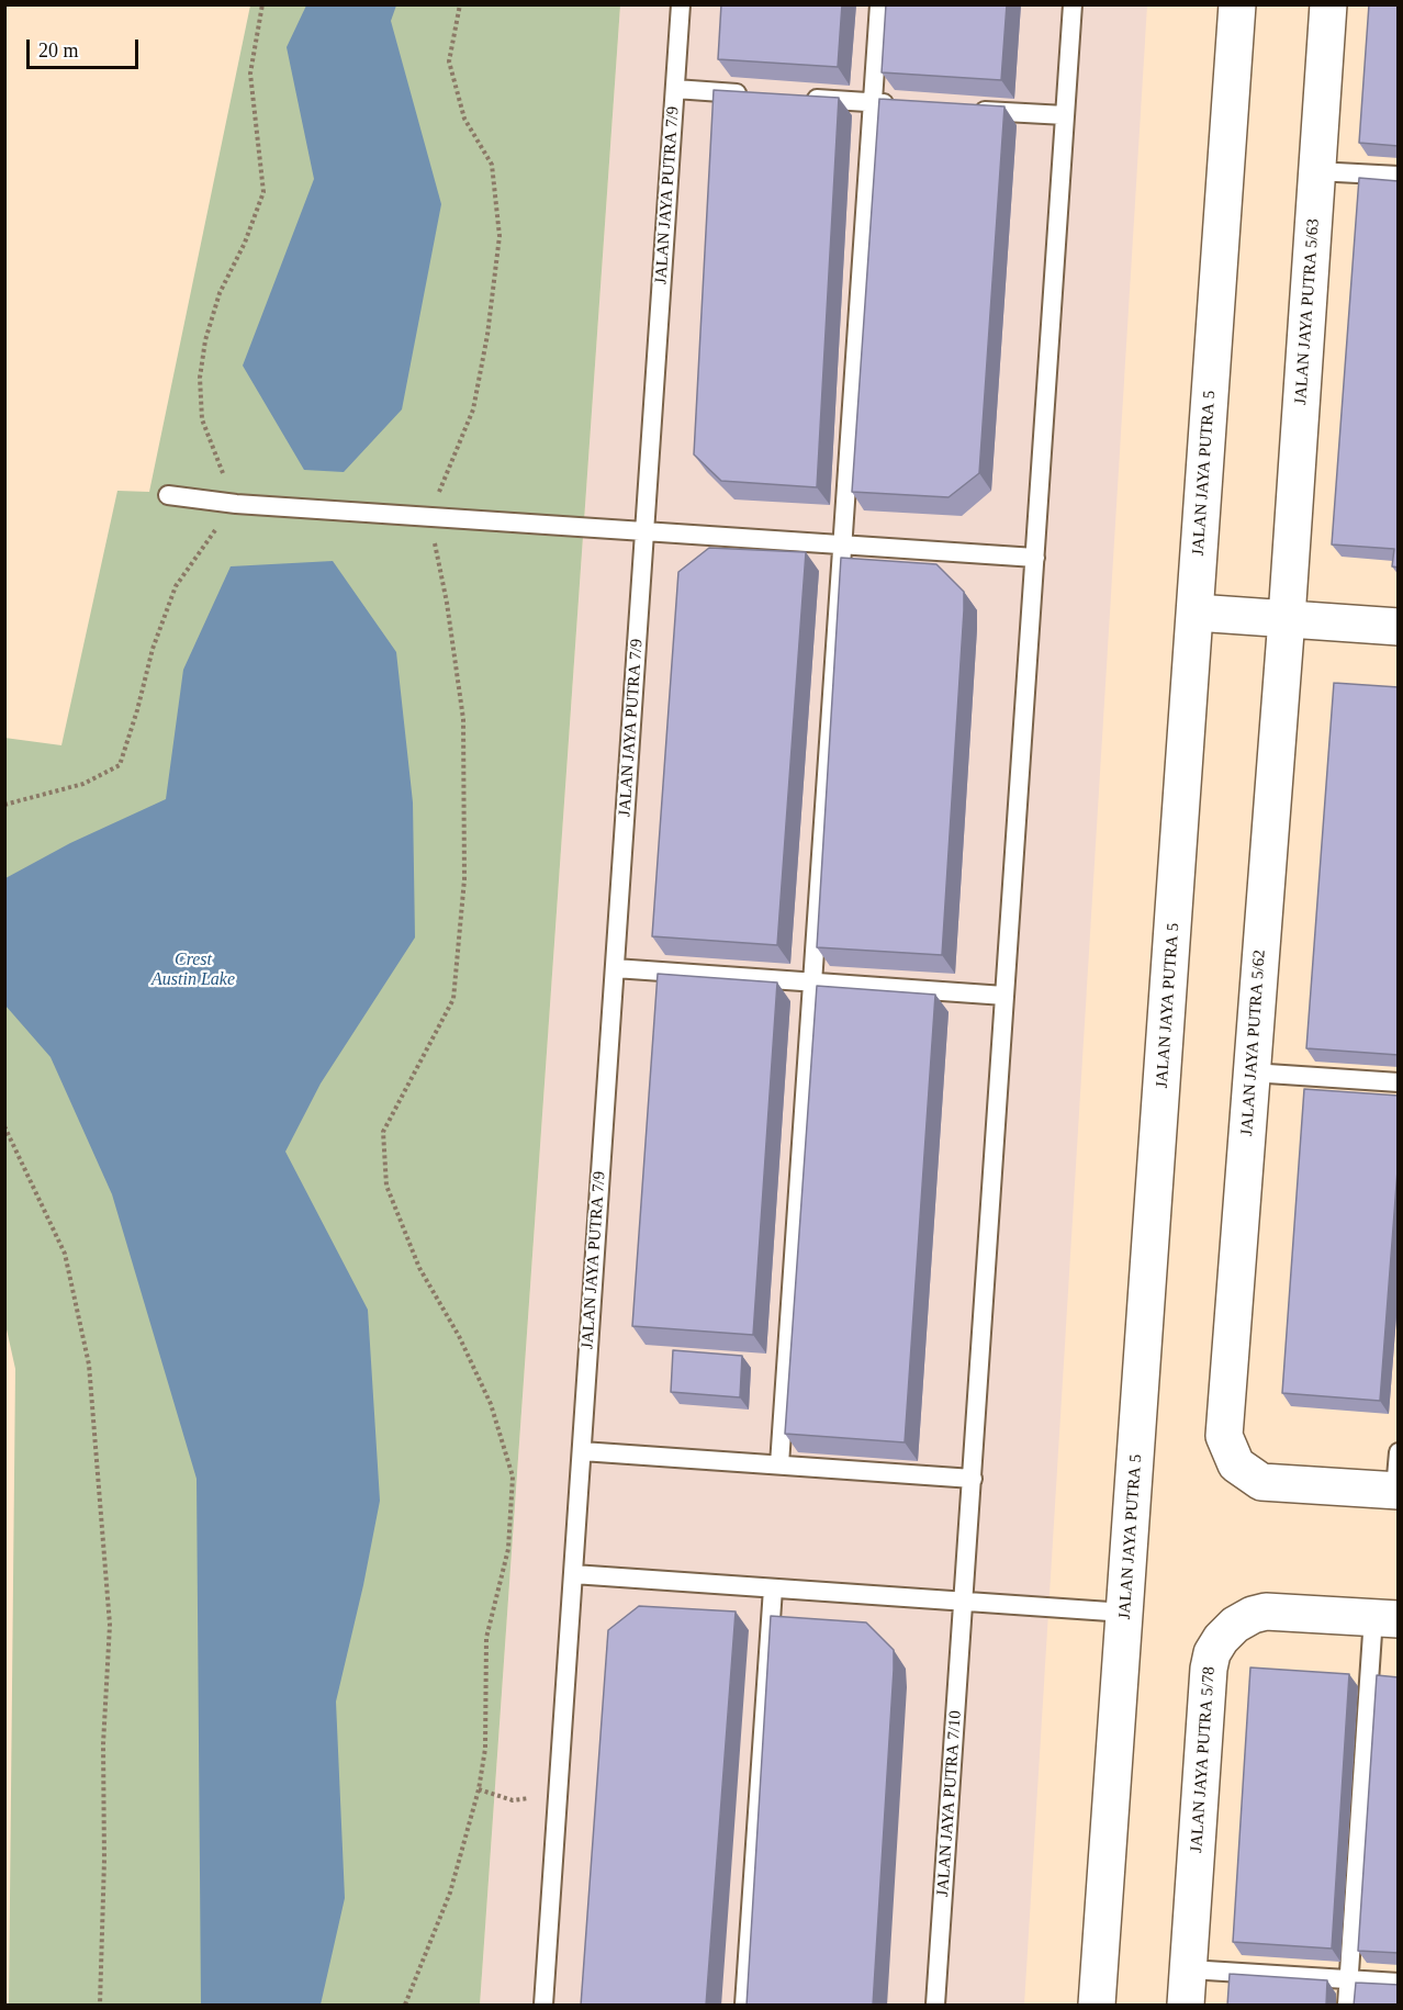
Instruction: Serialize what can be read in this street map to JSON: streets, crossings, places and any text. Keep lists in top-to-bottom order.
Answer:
{
  "streets": {
    "street": [
      "JALAN JAYA PUTRA 5/63",
      "JALAN JAYA PUTRA 5",
      "JALAN JAYA PUTRA 5/62",
      "JALAN JAYA PUTRA 5/78"
    ],
    "lane": ["JALAN JAYA PUTRA 7/9", "JALAN JAYA PUTRA 7/10"]
  },
  "crossings": [
    ["JALAN JAYA PUTRA 5/63", "JALAN JAYA PUTRA 5/62"]
  ],
  "water": ["Crest Austin Lake"],
  "scale_bar": "20 m"
}
